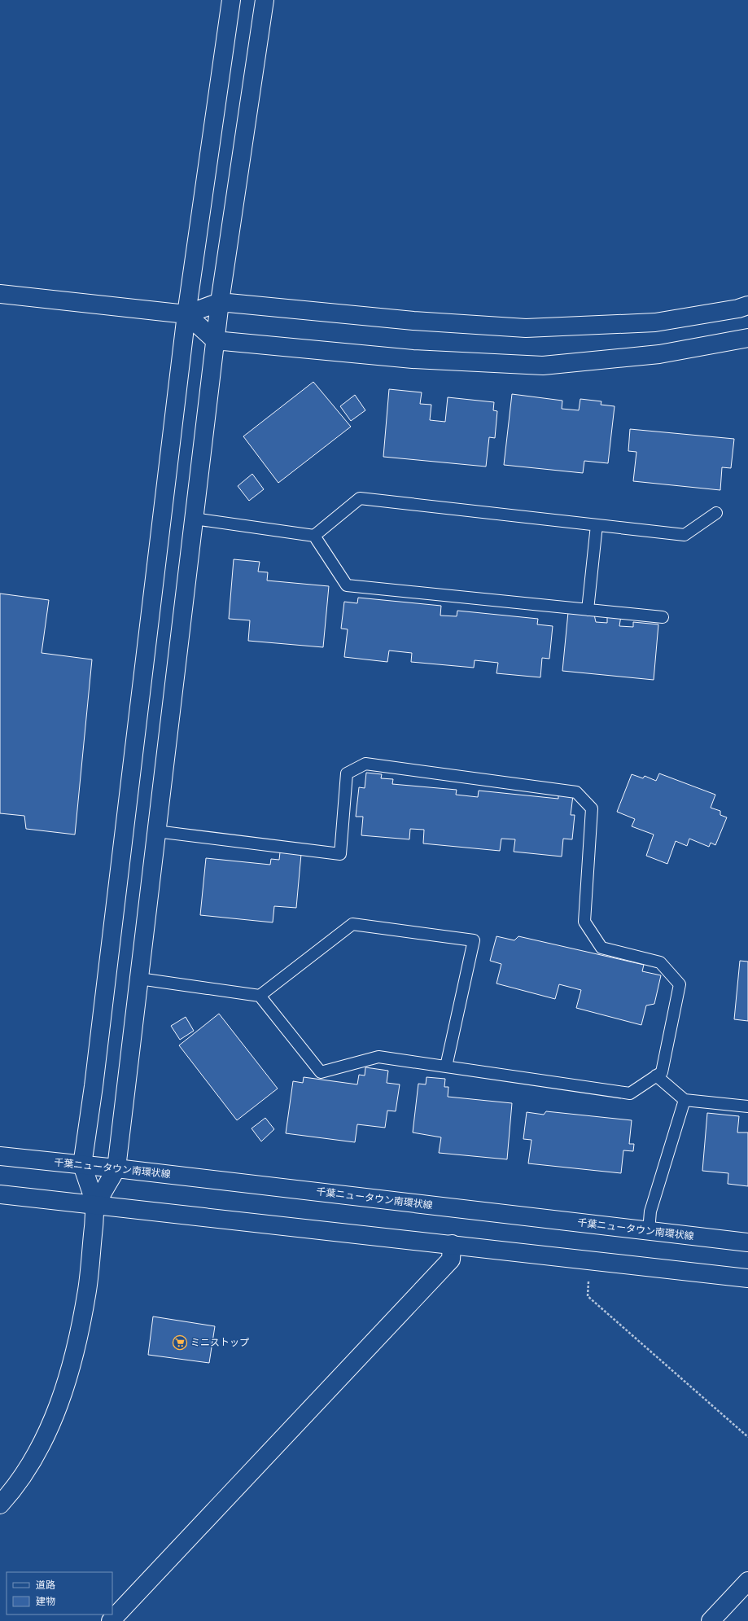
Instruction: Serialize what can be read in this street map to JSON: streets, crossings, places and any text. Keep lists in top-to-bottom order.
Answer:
{
  "streets": {
    "street": ["千葉ニュータウン南環状線"]
  },
  "places": {
    "supermarket": ["ミニストップ"]
  },
  "legend": ["道路", "建物"]
}
